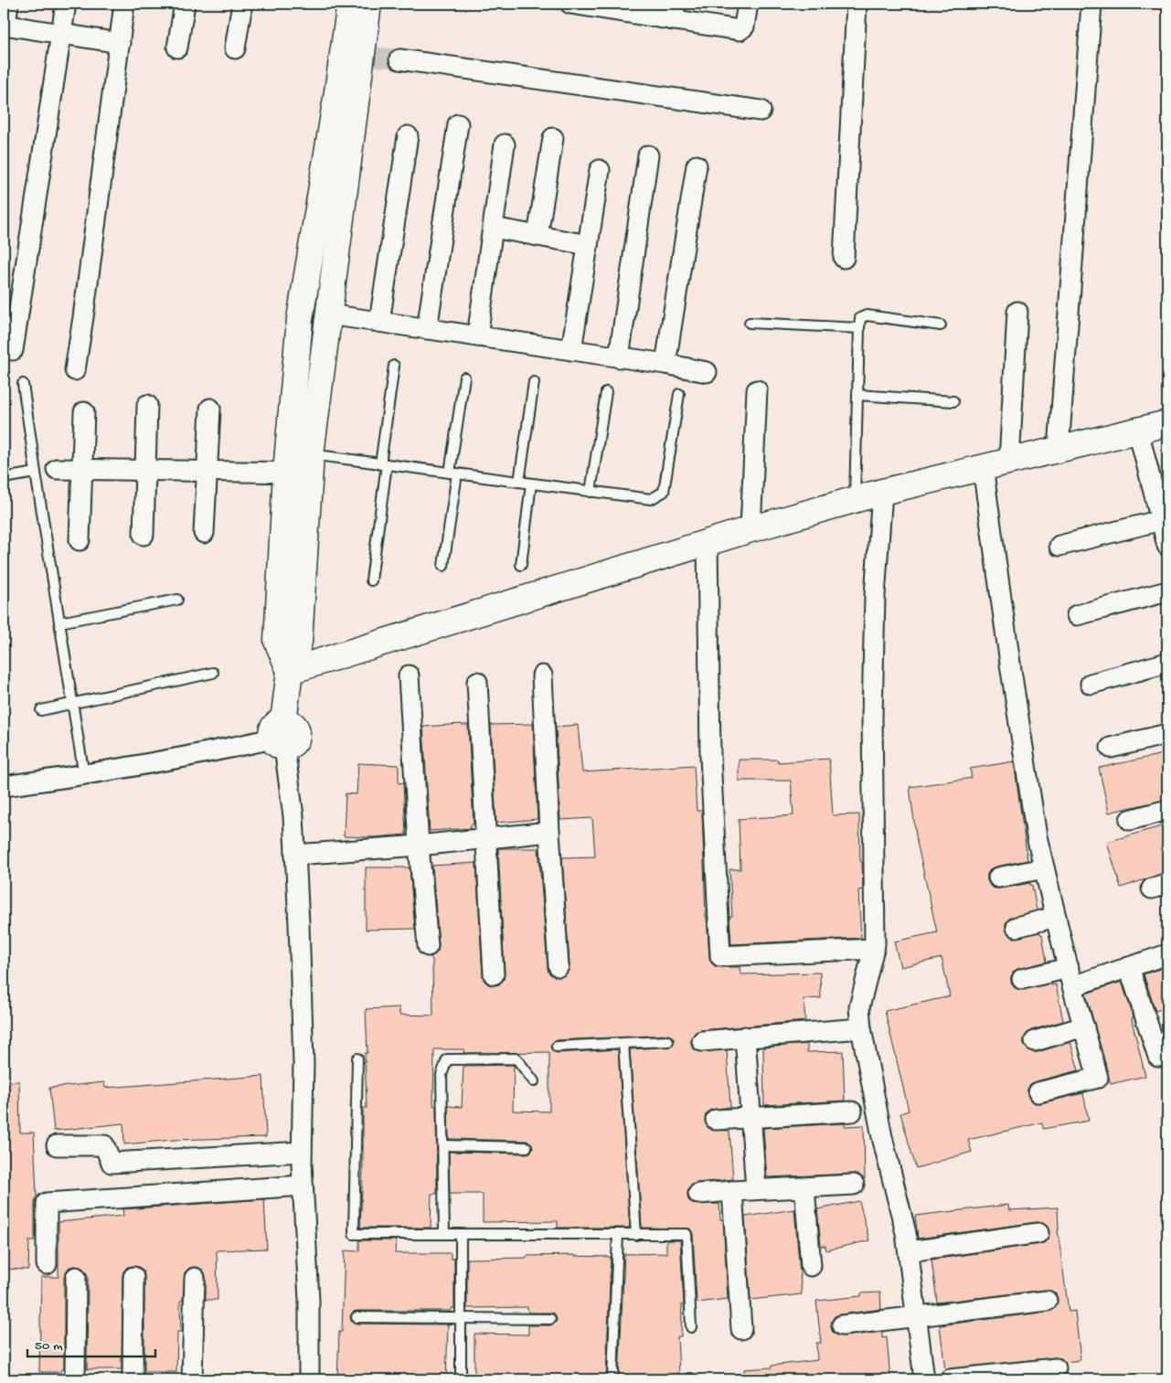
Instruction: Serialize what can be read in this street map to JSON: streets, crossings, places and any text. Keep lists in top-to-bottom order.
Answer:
{
  "scale_bar": "50 m"
}
